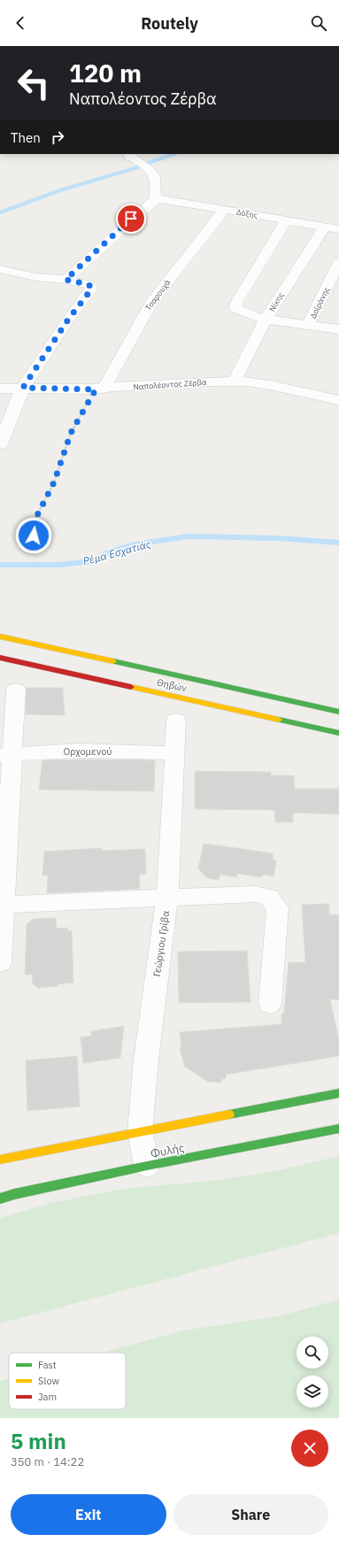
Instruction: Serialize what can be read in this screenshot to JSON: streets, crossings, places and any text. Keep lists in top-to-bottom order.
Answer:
{
  "streets": {
    "main road": ["Θηβών", "Φυλής"],
    "street": [
      "Δόξης",
      "Τσαρουχά",
      "Νίκης",
      "Δοϊράνης",
      "Ναπολέοντος Ζέρβα",
      "Ορχομενού",
      "Γεώργιου Γρίβα"
    ]
  },
  "crossings": [
    ["Δόξης", "Τσαρουχά"],
    ["Δόξης", "Νίκης"],
    ["Δόξης", "Δοϊράνης"],
    ["Τσαρουχά", "Ναπολέοντος Ζέρβα"],
    ["Νίκης", "Δοϊράνης"],
    ["Νίκης", "Ναπολέοντος Ζέρβα"],
    ["Ορχομενού", "Γεώργιου Γρίβα"],
    ["Γεώργιου Γρίβα", "Φυλής"]
  ],
  "water": ["Ρέμα Εσχατιάς"],
  "legend": ["Fast", "Slow", "Jam"],
  "page": {
    "header": "Routely",
    "turn": ["120 m", "Ναπολέοντος Ζέρβα"],
    "then": "Then",
    "heading": ["5 min", "350 m · 14:22"],
    "buttons": ["Exit", "Share"]
  }
}
